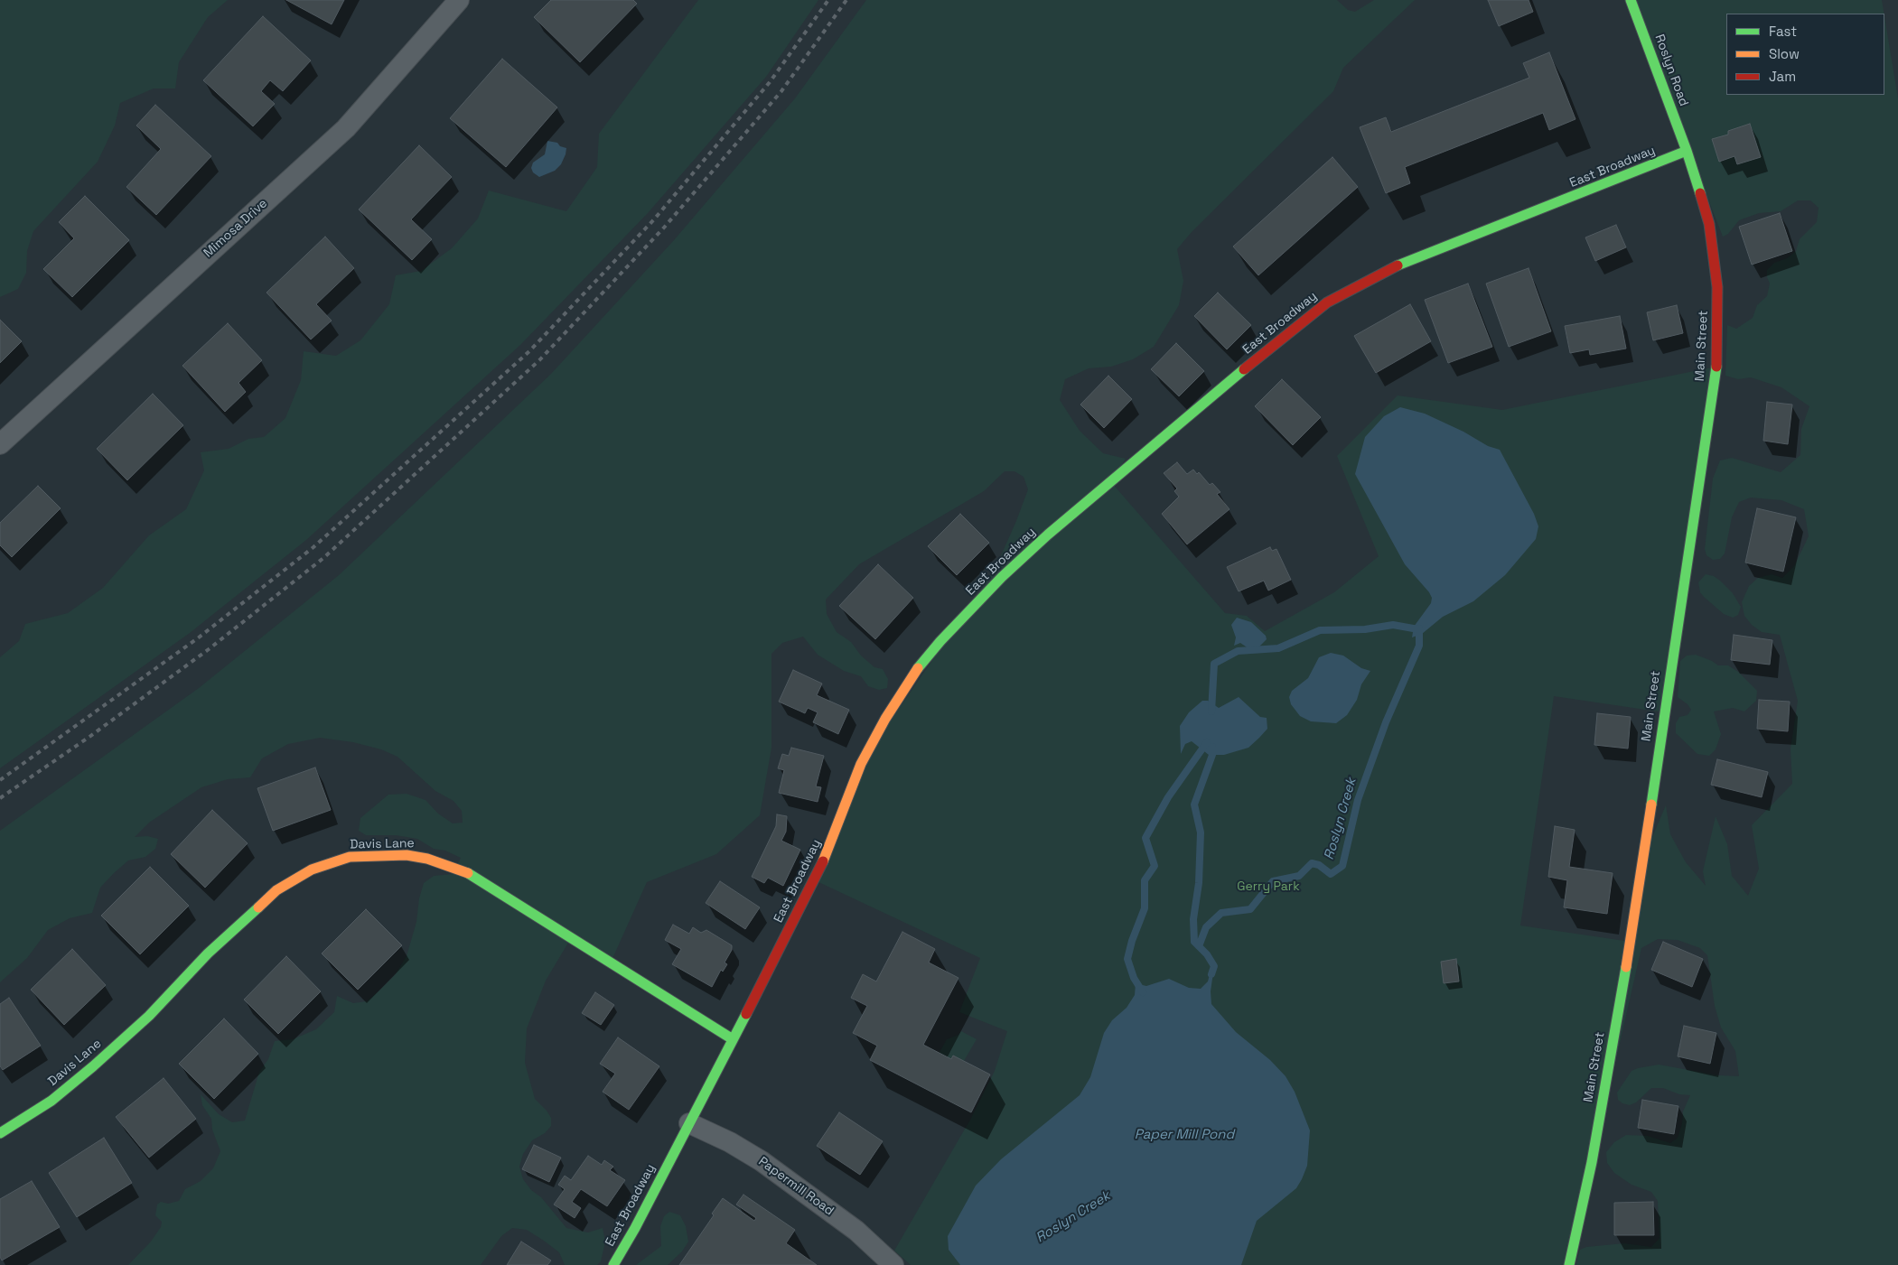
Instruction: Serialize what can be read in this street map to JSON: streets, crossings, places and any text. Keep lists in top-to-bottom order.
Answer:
{
  "streets": {
    "main road": [
      "Roslyn Road",
      "East Broadway",
      "Main Street",
      "Davis Lane"
    ],
    "street": ["Mimosa Drive", "Papermill Road"]
  },
  "crossings": [
    ["Roslyn Road", "East Broadway"],
    ["Roslyn Road", "Main Street"],
    ["East Broadway", "Main Street"],
    ["East Broadway", "Davis Lane"],
    ["East Broadway", "Papermill Road"]
  ],
  "water": ["Roslyn Creek", "Paper Mill Pond"],
  "parks": ["Gerry Park"],
  "legend": ["Fast", "Slow", "Jam"]
}
